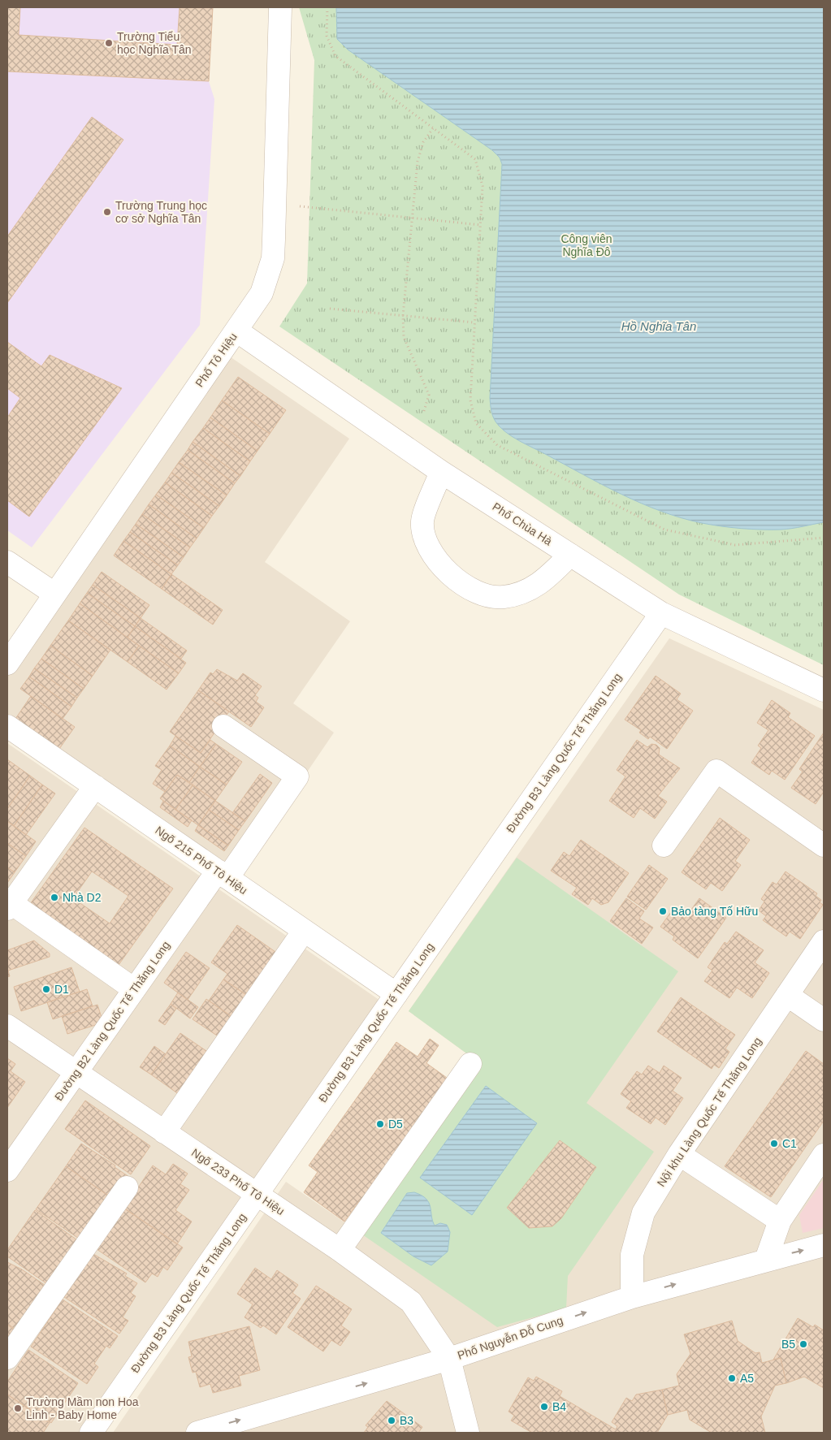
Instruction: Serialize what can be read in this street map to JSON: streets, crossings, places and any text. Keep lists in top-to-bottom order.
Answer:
{
  "streets": {
    "street": [
      "Phố Tô Hiệu",
      "Phố Chùa Hà",
      "Đường B3 Làng Quốc Tế Thăng Long",
      "Ngõ 215 Phố Tô Hiệu",
      "Đường B2 Làng Quốc Tế Thăng Long",
      "Nội khu Làng Quốc Tế Thăng Long",
      "Ngõ 233 Phố Tô Hiệu",
      "Phố Nguyễn Đỗ Cung"
    ]
  },
  "crossings": [
    ["Phố Tô Hiệu", "Phố Chùa Hà"],
    ["Phố Chùa Hà", "Đường B3 Làng Quốc Tế Thăng Long"],
    ["Đường B3 Làng Quốc Tế Thăng Long", "Ngõ 215 Phố Tô Hiệu"],
    ["Đường B3 Làng Quốc Tế Thăng Long", "Ngõ 233 Phố Tô Hiệu"],
    ["Ngõ 215 Phố Tô Hiệu", "Đường B2 Làng Quốc Tế Thăng Long"],
    ["Đường B2 Làng Quốc Tế Thăng Long", "Ngõ 233 Phố Tô Hiệu"],
    ["Nội khu Làng Quốc Tế Thăng Long", "Phố Nguyễn Đỗ Cung"],
    ["Ngõ 233 Phố Tô Hiệu", "Phố Nguyễn Đỗ Cung"]
  ],
  "one_way": ["Phố Nguyễn Đỗ Cung"],
  "water": ["Hồ Nghĩa Tân"],
  "parks": ["Công viên Nghĩa Đô"],
  "places": [
    "Trường Tiểu học Nghĩa Tân",
    "Trường Trung học cơ sở Nghĩa Tân",
    "Nhà D2",
    "Bảo tàng Tố Hữu",
    "D1",
    "D5",
    "C1",
    "B5",
    "A5",
    "B4",
    "Trường Mầm non Hoa Linh - Baby Home",
    "B3"
  ]
}
